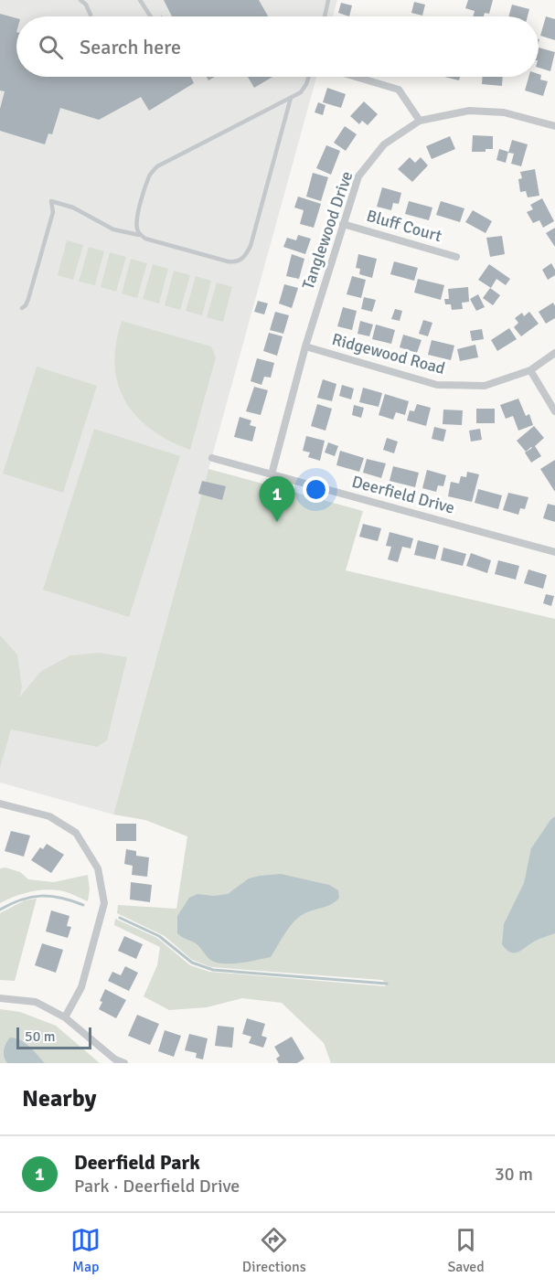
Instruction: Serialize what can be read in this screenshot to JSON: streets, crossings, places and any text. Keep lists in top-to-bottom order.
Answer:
{
  "streets": {
    "street": [
      "Bluff Court",
      "Tanglewood Drive",
      "Ridgewood Road",
      "Deerfield Drive"
    ]
  },
  "crossings": [
    ["Bluff Court", "Tanglewood Drive"],
    ["Tanglewood Drive", "Ridgewood Road"],
    ["Tanglewood Drive", "Deerfield Drive"]
  ],
  "scale_bar": "50 m",
  "page": {
    "search": "Search here",
    "pins": "1",
    "scale": "50 m",
    "heading": "Nearby",
    "list": [
      {
        "mark": "1",
        "name": "Deerfield Park",
        "note": "Park · Deerfield Drive",
        "value": "30 m"
      }
    ],
    "nav": ["Map", "Directions", "Saved"]
  }
}
